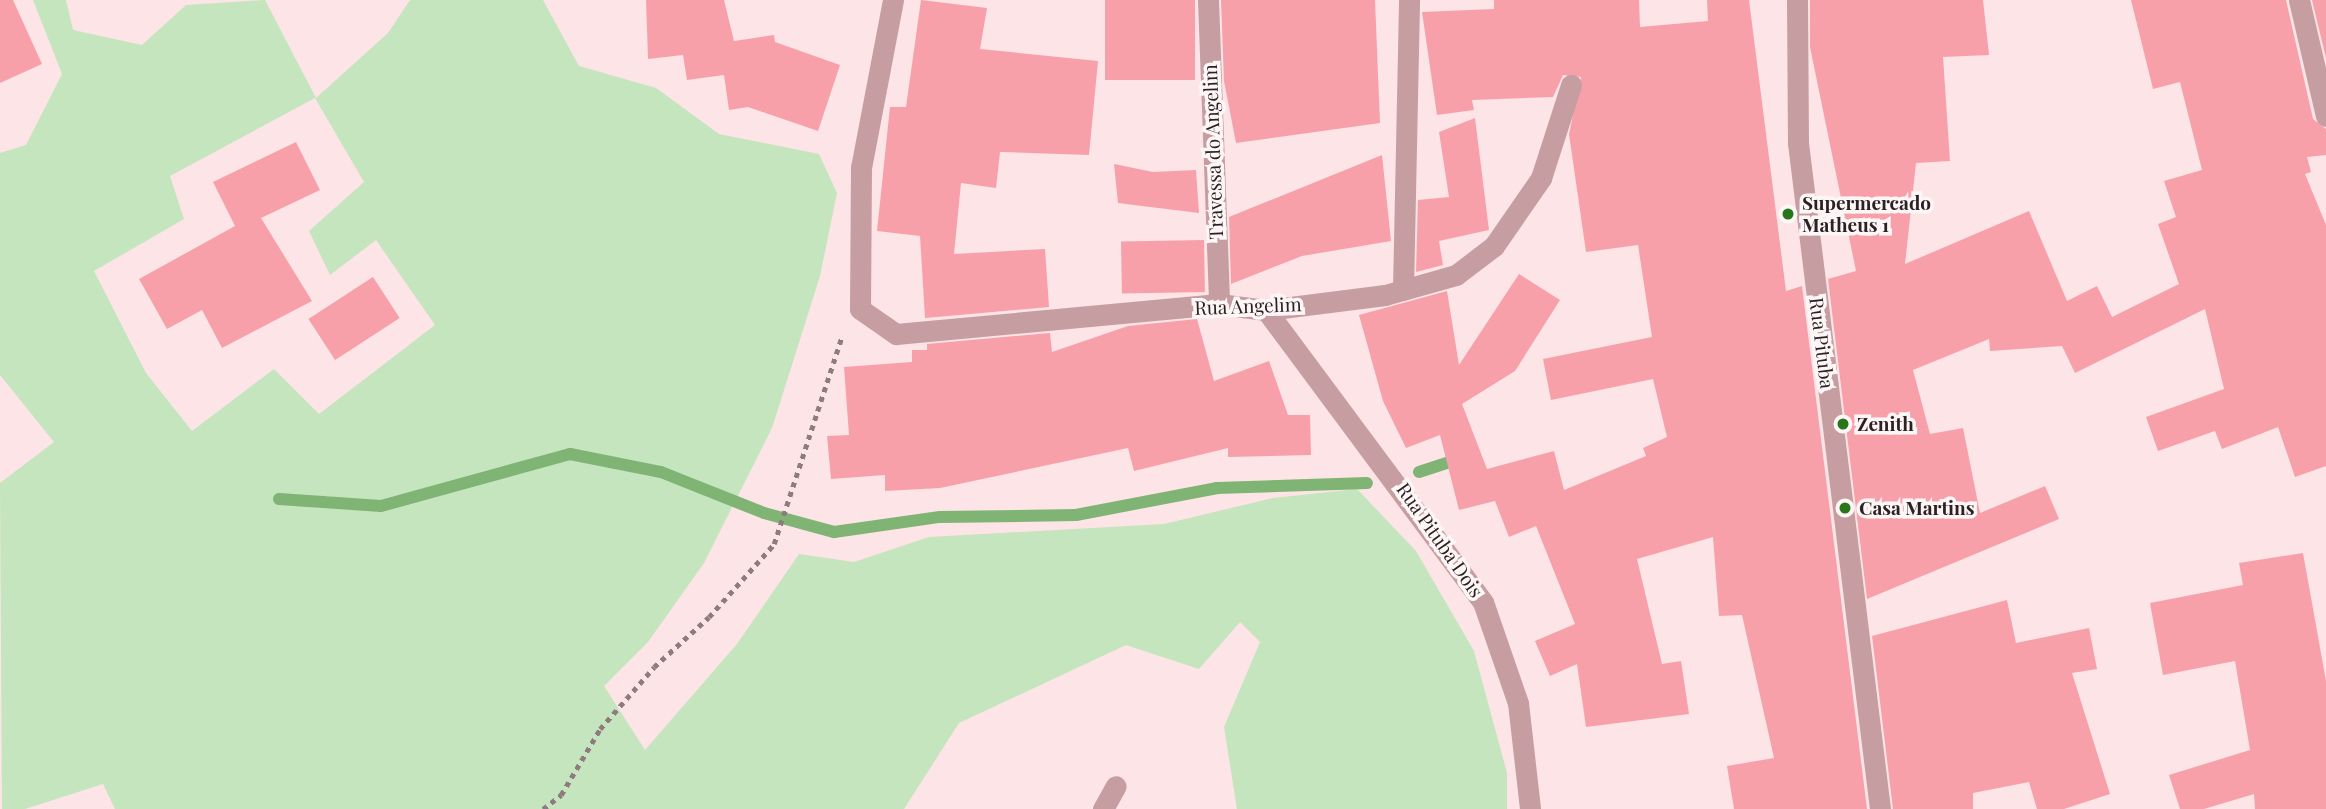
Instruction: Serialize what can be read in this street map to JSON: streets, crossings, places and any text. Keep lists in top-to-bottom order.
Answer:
{
  "streets": {
    "street": [
      "Travessa do Angelim",
      "Rua Angelim",
      "Rua Pituba",
      "Rua Pituba Dois"
    ]
  },
  "crossings": [
    ["Travessa do Angelim", "Rua Angelim"],
    ["Rua Angelim", "Rua Pituba Dois"]
  ],
  "places": ["Supermercado Matheus 1", "Zenith", "Casa Martins"]
}
